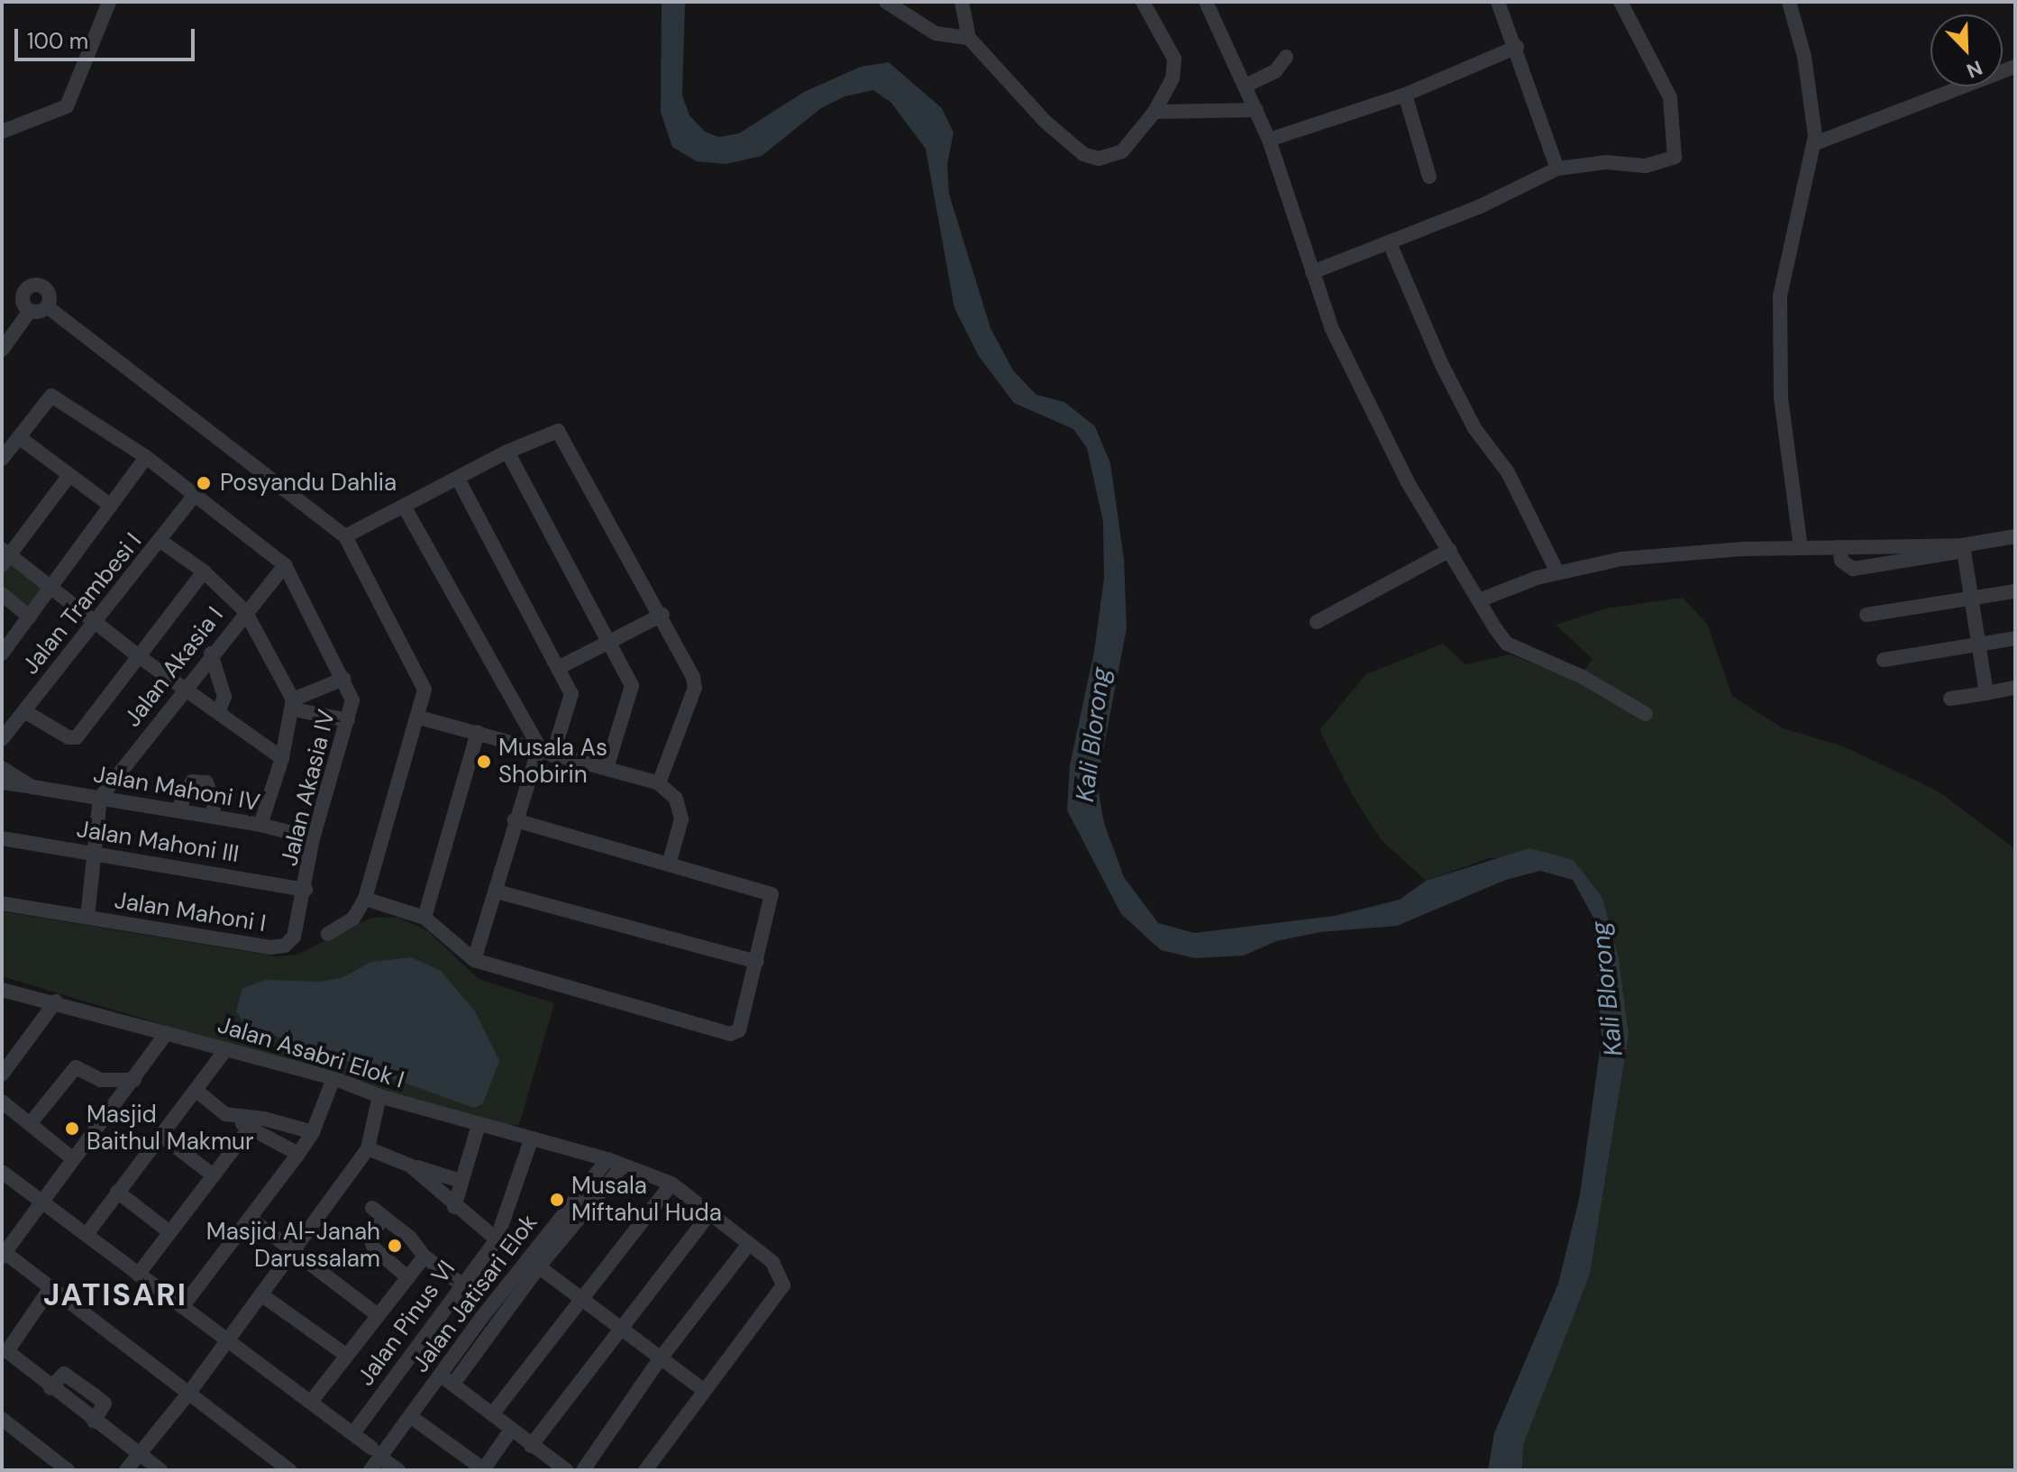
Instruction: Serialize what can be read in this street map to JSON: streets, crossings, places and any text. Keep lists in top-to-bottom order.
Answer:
{
  "streets": {
    "street": [
      "Jalan Trambesi I",
      "Jalan Akasia I",
      "Jalan Akasia IV",
      "Jalan Mahoni IV",
      "Jalan Mahoni III",
      "Jalan Mahoni I",
      "Jalan Asabri Elok I",
      "Jalan Jatisari Elok",
      "Jalan Pinus VI"
    ]
  },
  "crossings": [
    ["Jalan Akasia I", "Jalan Akasia IV"],
    ["Jalan Akasia I", "Jalan Mahoni IV"],
    ["Jalan Akasia I", "Jalan Mahoni I"],
    ["Jalan Akasia IV", "Jalan Mahoni IV"],
    ["Jalan Akasia IV", "Jalan Mahoni III"],
    ["Jalan Akasia IV", "Jalan Mahoni I"],
    ["Jalan Mahoni IV", "Jalan Mahoni I"],
    ["Jalan Mahoni III", "Jalan Mahoni I"],
    ["Jalan Asabri Elok I", "Jalan Jatisari Elok"]
  ],
  "districts": ["JATISARI"],
  "water": ["Kali Blorong"],
  "places": [
    "Posyandu Dahlia",
    "Musala As Shobirin",
    "Masjid Baithul Makmur",
    "Musala Miftahul Huda",
    "Masjid Al-Janah Darussalam"
  ],
  "scale_bar": "100 m",
  "north": "bottom right"
}
